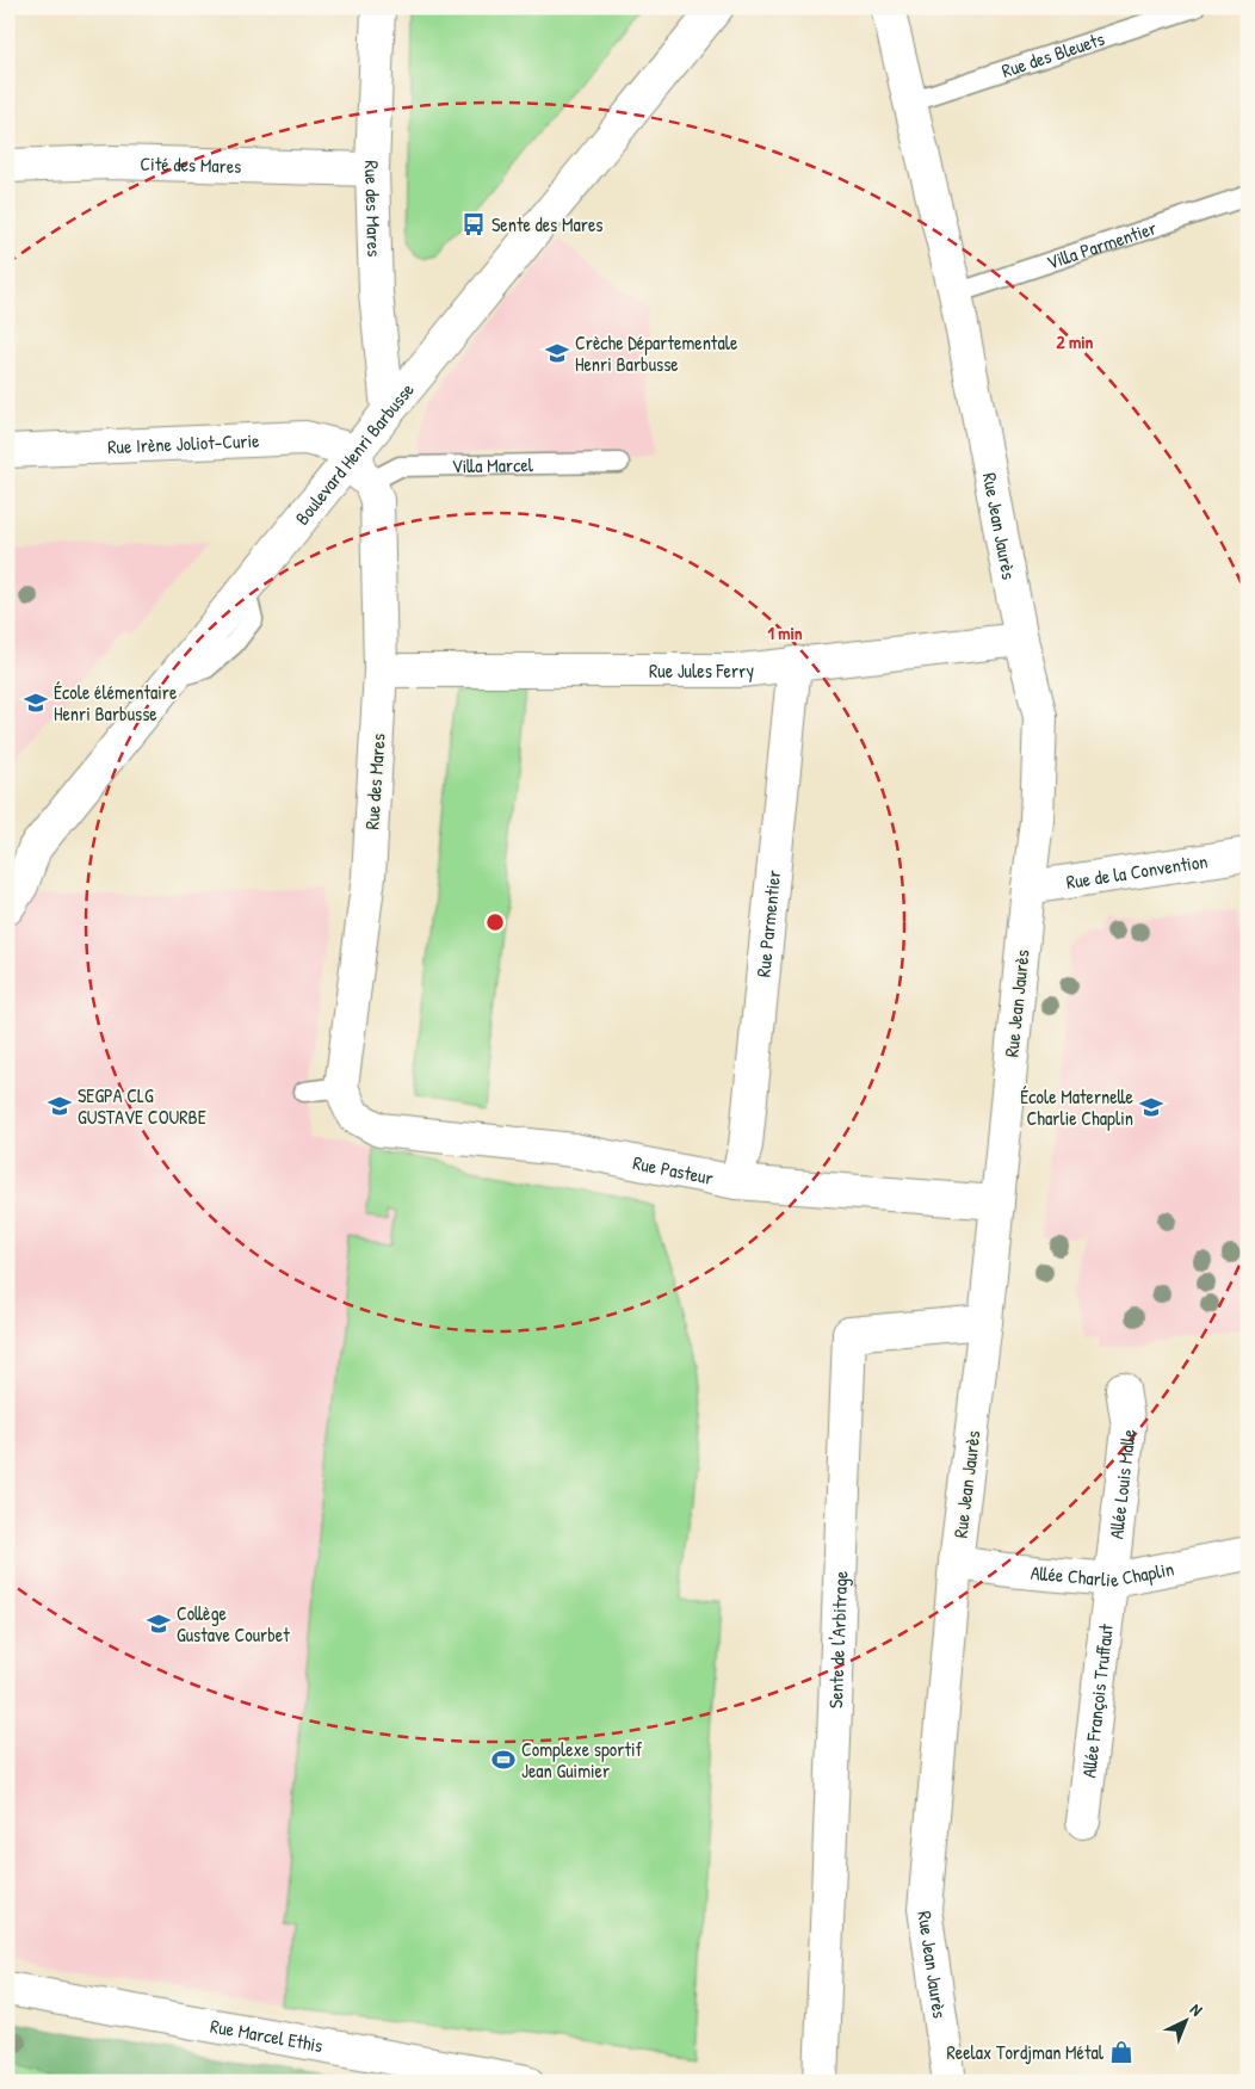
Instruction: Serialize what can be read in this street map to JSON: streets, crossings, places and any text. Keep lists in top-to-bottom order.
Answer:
{
  "streets": {
    "street": [
      "Cité des Mares",
      "Rue des Mares",
      "Rue Irène Joliot-Curie",
      "Boulevard Henri Barbusse",
      "Rue Jean Jaurès",
      "Rue Jules Ferry",
      "Rue de la Convention",
      "Rue Parmentier",
      "Rue Pasteur",
      "Allée Louis Malle",
      "Allée Charlie Chaplin",
      "Sente de l'Arbitrage",
      "Allée François Truffaut",
      "Rue Marcel Ethis"
    ],
    "lane": ["Rue des Bleuets", "Villa Parmentier", "Villa Marcel"]
  },
  "crossings": [
    ["Rue des Bleuets", "Rue Jean Jaurès"],
    ["Cité des Mares", "Rue des Mares"],
    ["Rue des Mares", "Rue Irène Joliot-Curie"],
    ["Rue des Mares", "Boulevard Henri Barbusse"],
    ["Rue des Mares", "Villa Marcel"],
    ["Rue des Mares", "Rue Jules Ferry"],
    ["Rue des Mares", "Rue Pasteur"],
    ["Villa Parmentier", "Rue Jean Jaurès"],
    ["Rue Irène Joliot-Curie", "Boulevard Henri Barbusse"],
    ["Rue Jean Jaurès", "Rue Jules Ferry"],
    ["Rue Jean Jaurès", "Rue de la Convention"],
    ["Rue Jean Jaurès", "Rue Pasteur"],
    ["Rue Jean Jaurès", "Allée Charlie Chaplin"],
    ["Rue Jean Jaurès", "Sente de l'Arbitrage"],
    ["Rue Jules Ferry", "Rue Parmentier"],
    ["Rue Parmentier", "Rue Pasteur"],
    ["Allée Louis Malle", "Allée Charlie Chaplin"],
    ["Allée Louis Malle", "Allée François Truffaut"],
    ["Allée Charlie Chaplin", "Allée François Truffaut"]
  ],
  "places": {
    "bus stop": ["Sente des Mares"],
    "school or university": [
      "Crèche Départementale Henri Barbusse",
      "École élémentaire Henri Barbusse",
      "SEGPA CLG GUSTAVE COURBE",
      "École Maternelle Charlie Chaplin",
      "Collège Gustave Courbet"
    ],
    "sports": ["Complexe sportif Jean Guimier"],
    "shop": ["Reelax Tordjman Métal"]
  },
  "north": "top right",
  "rings": ["2 min", "1 min"]
}
